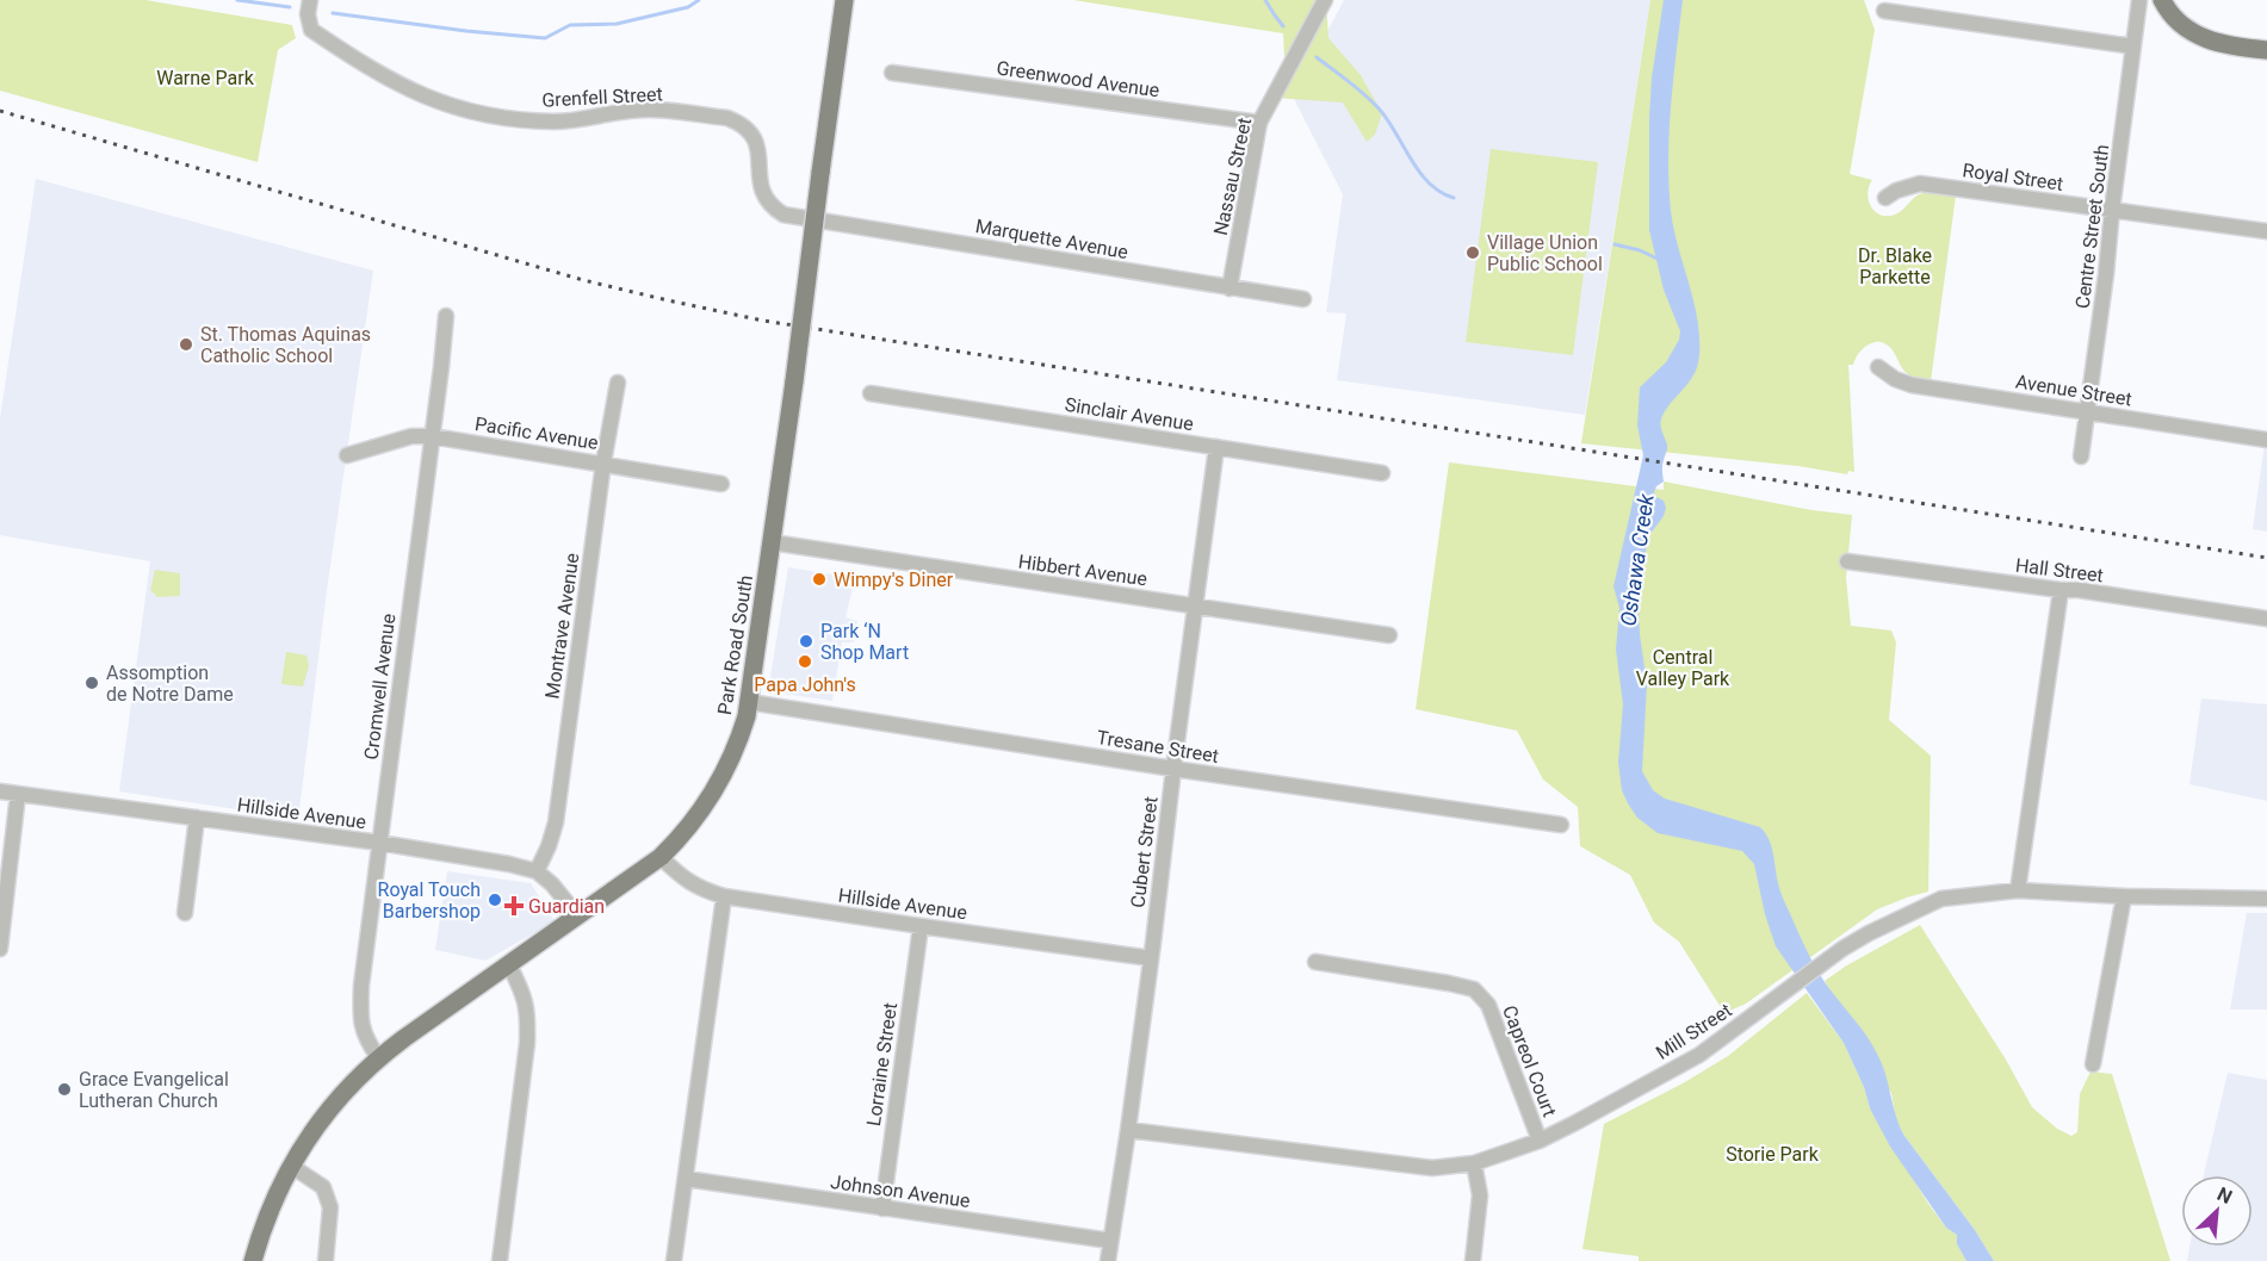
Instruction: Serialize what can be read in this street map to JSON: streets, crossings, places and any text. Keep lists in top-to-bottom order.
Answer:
{
  "streets": {
    "main road": ["Park Road South"],
    "street": [
      "Greenwood Avenue",
      "Grenfell Street",
      "Nassau Street",
      "Royal Street",
      "Centre Street South",
      "Marquette Avenue",
      "Avenue Street",
      "Sinclair Avenue",
      "Pacific Avenue",
      "Hibbert Avenue",
      "Hall Street",
      "Montrave Avenue",
      "Cromwell Avenue",
      "Tresane Street",
      "Hillside Avenue",
      "Cubert Street",
      "Mill Street",
      "Capreol Court",
      "Lorraine Street",
      "Johnson Avenue"
    ]
  },
  "crossings": [
    ["Greenwood Avenue", "Nassau Street"],
    ["Grenfell Street", "Marquette Avenue"],
    ["Nassau Street", "Marquette Avenue"],
    ["Royal Street", "Centre Street South"],
    ["Centre Street South", "Avenue Street"],
    ["Sinclair Avenue", "Cubert Street"],
    ["Pacific Avenue", "Montrave Avenue"],
    ["Pacific Avenue", "Cromwell Avenue"],
    ["Hibbert Avenue", "Park Road South"],
    ["Hibbert Avenue", "Cubert Street"],
    ["Montrave Avenue", "Hillside Avenue"],
    ["Park Road South", "Cromwell Avenue"],
    ["Park Road South", "Tresane Street"],
    ["Park Road South", "Hillside Avenue"],
    ["Cromwell Avenue", "Hillside Avenue"],
    ["Tresane Street", "Cubert Street"],
    ["Hillside Avenue", "Cubert Street"],
    ["Hillside Avenue", "Lorraine Street"],
    ["Cubert Street", "Mill Street"],
    ["Cubert Street", "Johnson Avenue"],
    ["Mill Street", "Capreol Court"],
    ["Lorraine Street", "Johnson Avenue"]
  ],
  "water": ["Oshawa Creek"],
  "parks": [
    "Warne Park",
    "Dr. Blake Parkette",
    "Central Valley Park",
    "Storie Park"
  ],
  "places": {
    "other": [
      "Village Union Public School",
      "St. Thomas Aquinas Catholic School",
      "Wimpy's Diner",
      "Park ‘N Shop Mart",
      "Papa John's",
      "Assomption de Notre Dame",
      "Royal Touch Barbershop",
      "Grace Evangelical Lutheran Church"
    ],
    "health": ["Guardian"]
  },
  "north": "top right"
}
